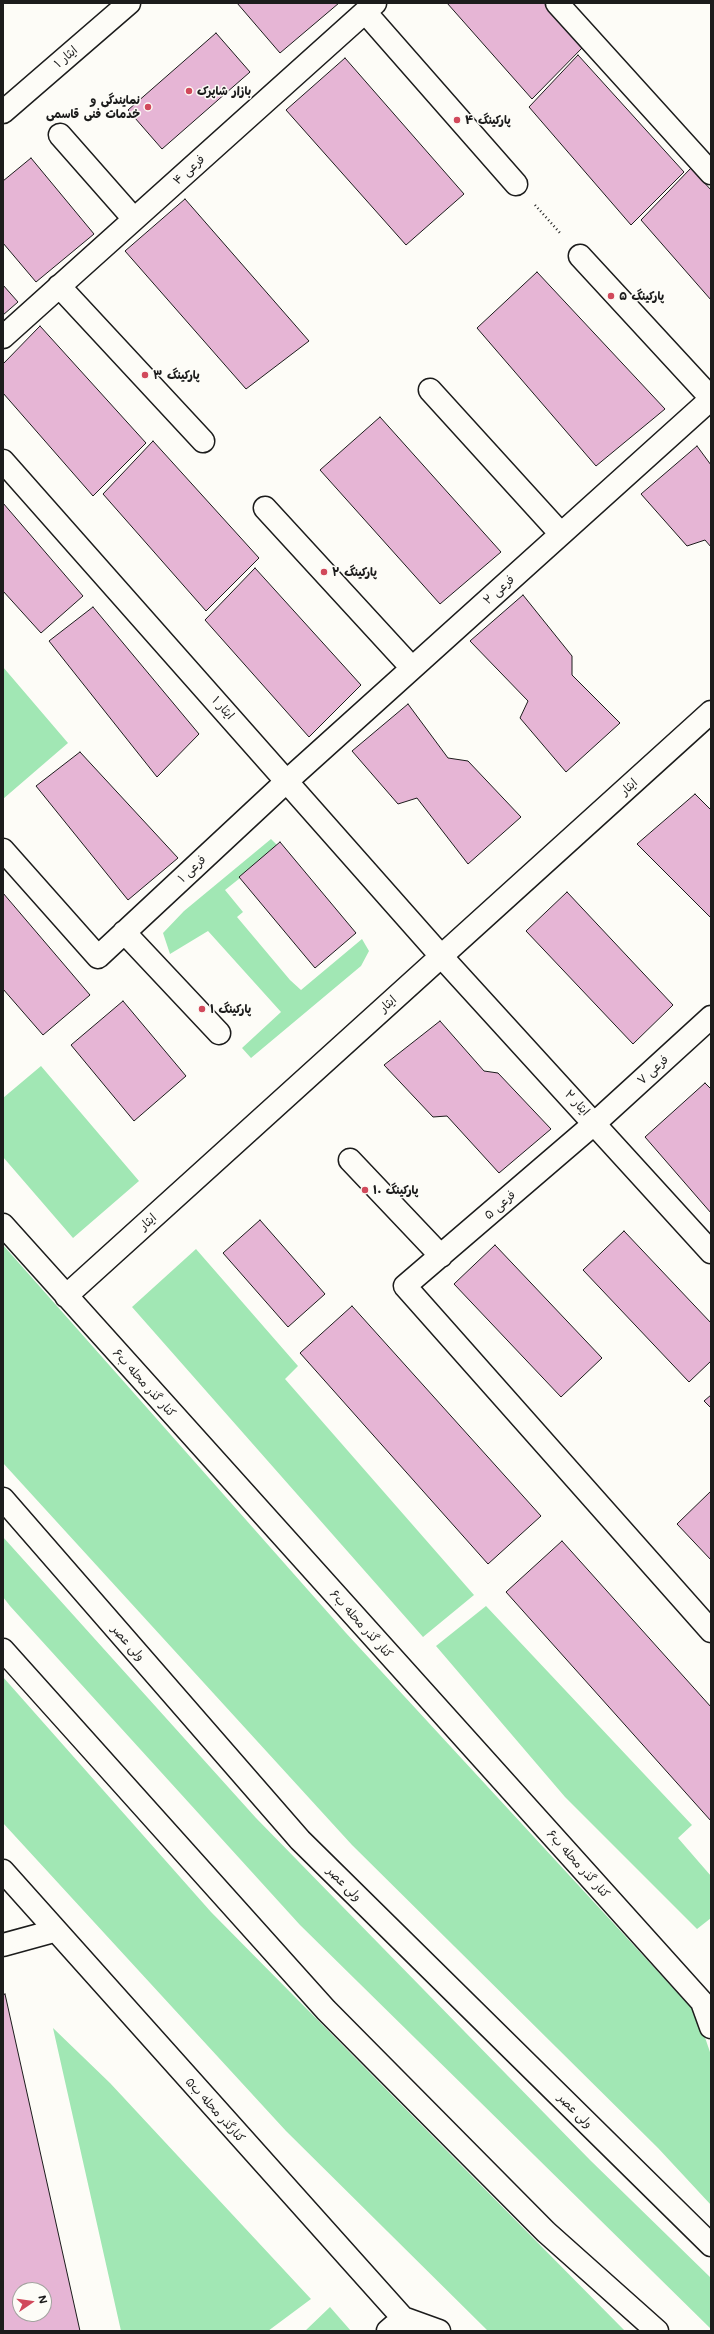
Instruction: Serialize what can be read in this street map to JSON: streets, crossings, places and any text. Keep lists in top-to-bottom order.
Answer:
{
  "streets": {
    "street": [
      "ایثار ۱",
      "فرعی ۴",
      "فرعی ۲",
      "ایثار",
      "فرعی ۱",
      "فرعی ۷",
      "ایثار ۲",
      "فرعی ۵",
      "کنار گذر محله ب۶",
      "ولی عصر",
      "کنارگذر محله ب۵"
    ]
  },
  "crossings": [
    ["ایثار ۱", "فرعی ۲"],
    ["ایثار ۱", "ایثار"],
    ["ایثار ۱", "فرعی ۱"],
    ["ایثار ۱", "ایثار ۲"],
    ["فرعی ۲", "فرعی ۱"],
    ["ایثار", "ایثار ۲"],
    ["ایثار", "کنار گذر محله ب۶"],
    ["فرعی ۷", "ایثار ۲"],
    ["فرعی ۷", "فرعی ۵"],
    ["ایثار ۲", "فرعی ۵"]
  ],
  "places": [
    "بازار شاپرک",
    "نمایندگی و خدمات فنی قاسمی",
    "پارکینگ ۴",
    "پارکینگ ۵",
    "پارکینگ ۳",
    "پارکینگ ۲",
    "پارکینگ ۱",
    "پارکینگ ۱۰"
  ],
  "north": "right"
}
